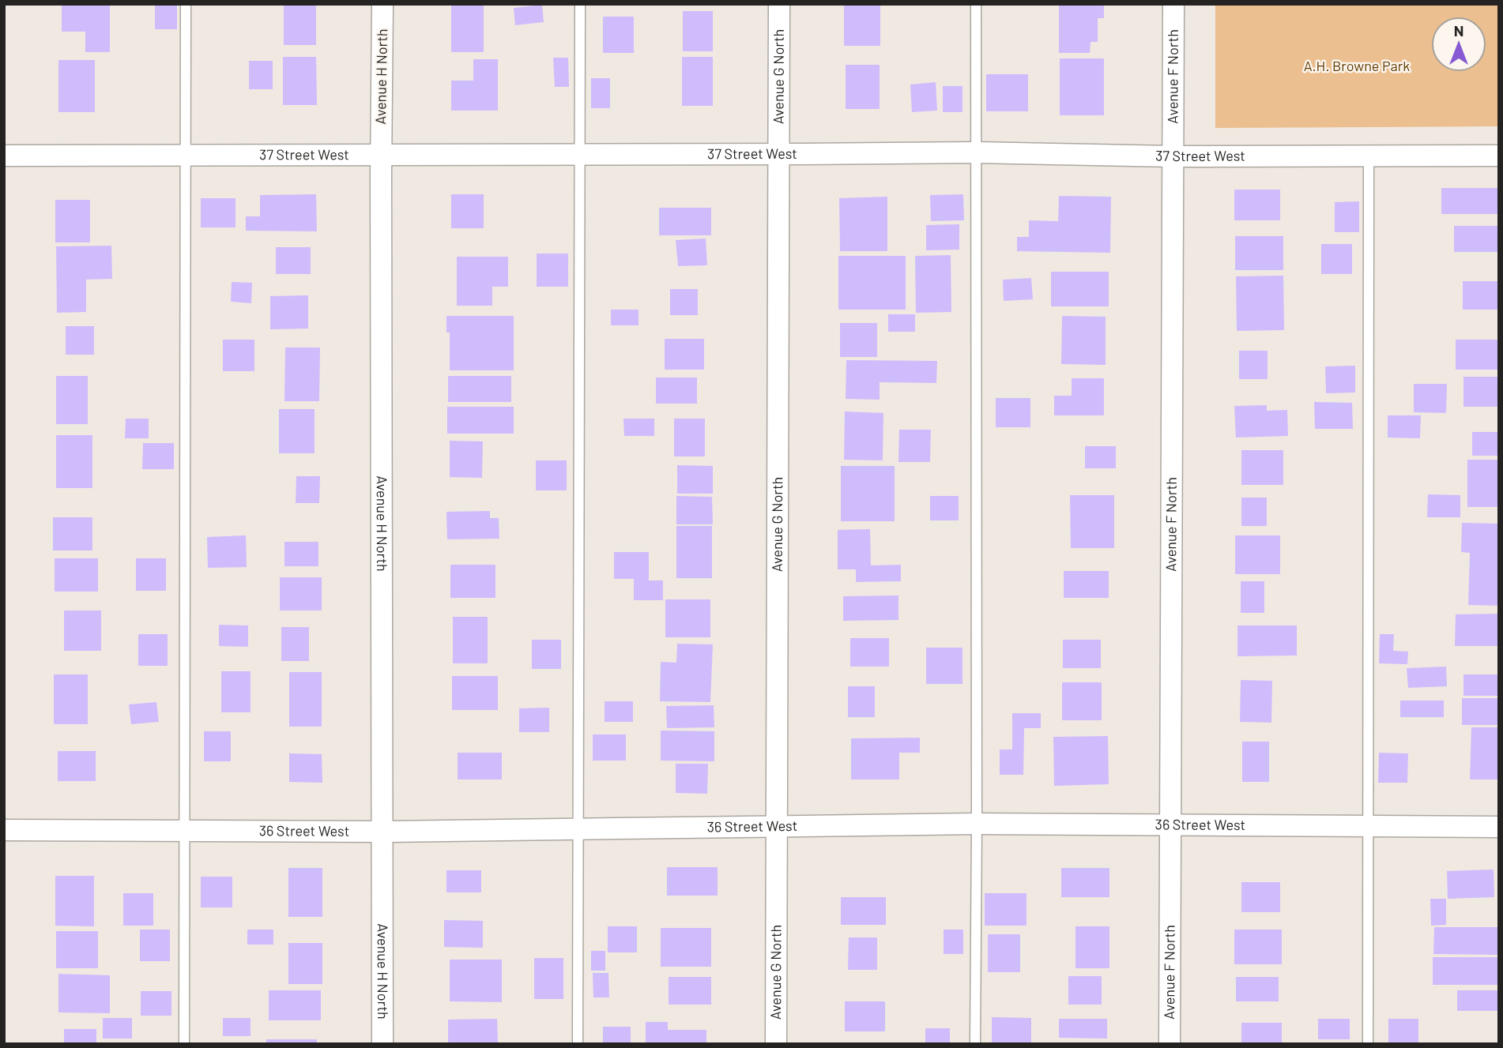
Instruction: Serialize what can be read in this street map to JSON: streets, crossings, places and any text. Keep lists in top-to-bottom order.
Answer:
{
  "streets": {
    "street": [
      "Avenue H North",
      "Avenue G North",
      "Avenue F North",
      "37 Street West",
      "36 Street West"
    ]
  },
  "crossings": [
    ["Avenue H North", "37 Street West"],
    ["Avenue H North", "36 Street West"],
    ["Avenue G North", "37 Street West"],
    ["Avenue G North", "36 Street West"],
    ["Avenue F North", "37 Street West"],
    ["Avenue F North", "36 Street West"]
  ],
  "parks": ["A.H. Browne Park"],
  "north": "top"
}
